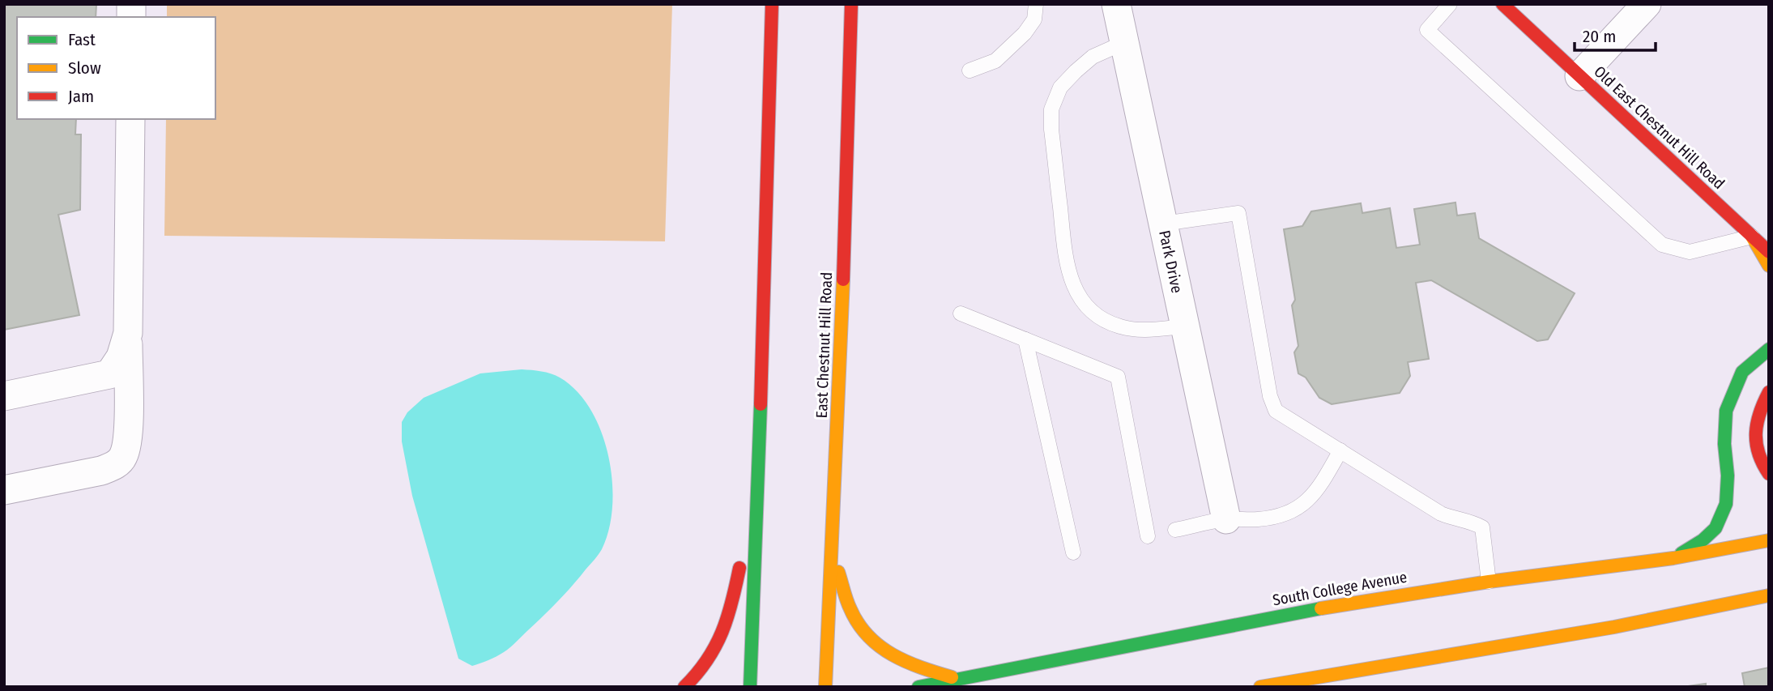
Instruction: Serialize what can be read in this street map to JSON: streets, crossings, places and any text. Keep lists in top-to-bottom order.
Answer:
{
  "streets": {
    "main road": ["Old East Chestnut Hill Road", "East Chestnut Hill Road", "South College Avenue"],
    "street": ["Park Drive"]
  },
  "legend": ["Fast", "Slow", "Jam"],
  "scale_bar": "20 m"
}
